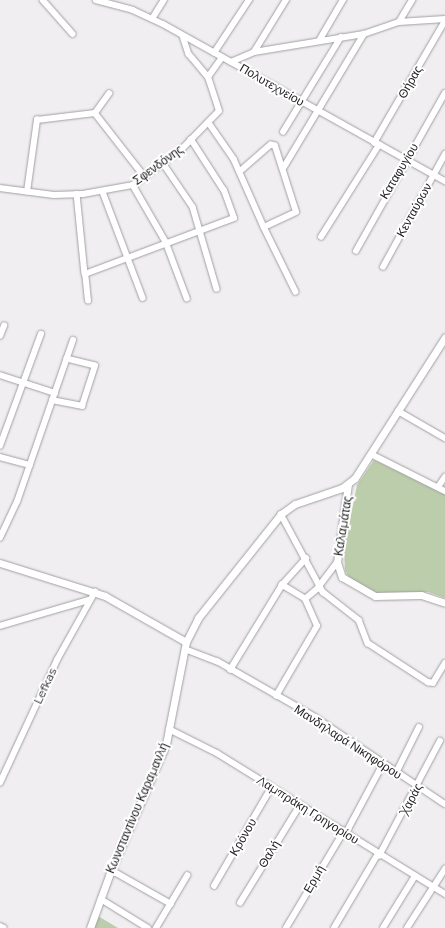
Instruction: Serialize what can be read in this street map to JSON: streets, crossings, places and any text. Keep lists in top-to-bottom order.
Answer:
{
  "streets": {
    "main road": ["Καλαμάτας", "Κωνσταντίνου Καραμανλή"],
    "street": [
      "Θήρας",
      "Πολυτεχνείου",
      "Σφενδόνης",
      "Καταφυγίου",
      "Κενταύρων",
      "Lefkas",
      "Μανδηλαρά Νικηφόρου",
      "Χαράς",
      "Λαμπράκη Γρηγορίου",
      "Κρόνου",
      "Θαλή",
      "Ερμή"
    ]
  },
  "crossings": [
    ["Θήρας", "Πολυτεχνείου"],
    ["Πολυτεχνείου", "Καταφυγίου"],
    ["Πολυτεχνείου", "Κενταύρων"],
    ["Καλαμάτας", "Κωνσταντίνου Καραμανλή"],
    ["Μανδηλαρά Νικηφόρου", "Χαράς"],
    ["Μανδηλαρά Νικηφόρου", "Κωνσταντίνου Καραμανλή"],
    ["Μανδηλαρά Νικηφόρου", "Ερμή"],
    ["Χαράς", "Λαμπράκη Γρηγορίου"],
    ["Κωνσταντίνου Καραμανλή", "Λαμπράκη Γρηγορίου"],
    ["Λαμπράκη Γρηγορίου", "Κρόνου"],
    ["Λαμπράκη Γρηγορίου", "Θαλή"],
    ["Λαμπράκη Γρηγορίου", "Ερμή"]
  ]
}
